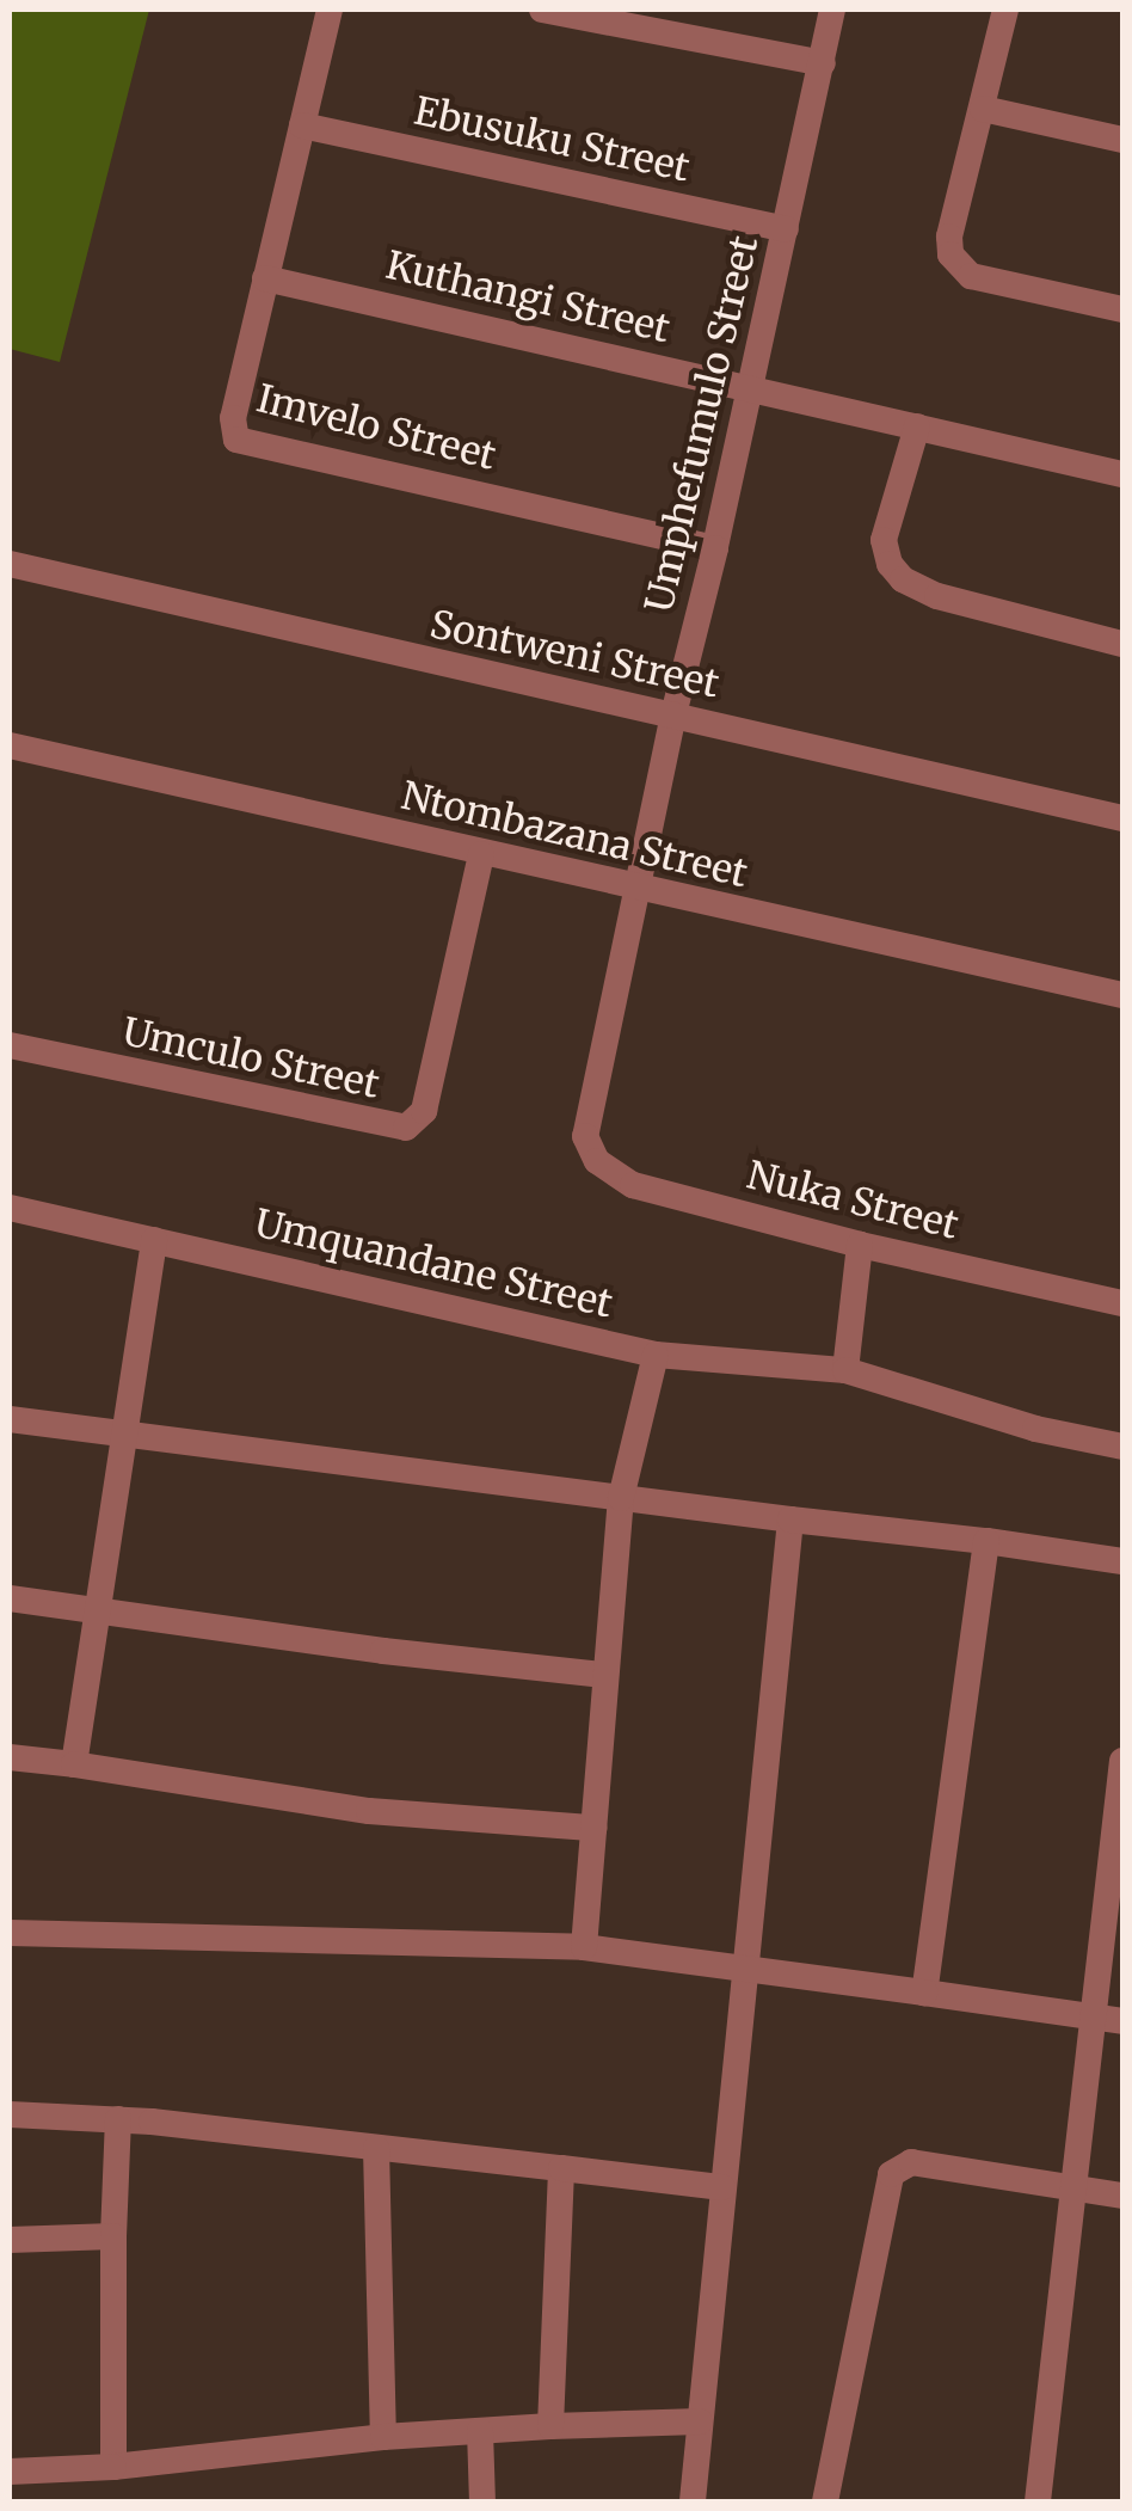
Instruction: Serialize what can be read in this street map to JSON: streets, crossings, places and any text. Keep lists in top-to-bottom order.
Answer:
{
  "streets": {
    "street": [
      "Ebusuku Street",
      "Kuthangi Street",
      "Umphefumulo Street",
      "Imvelo Street",
      "Sontweni Street",
      "Ntombazana Street",
      "Umculo Street",
      "Nuka Street",
      "Umquandane Street"
    ]
  },
  "crossings": [
    ["Ebusuku Street", "Umphefumulo Street"],
    ["Ebusuku Street", "Imvelo Street"],
    ["Kuthangi Street", "Umphefumulo Street"],
    ["Kuthangi Street", "Imvelo Street"],
    ["Umphefumulo Street", "Imvelo Street"],
    ["Umphefumulo Street", "Sontweni Street"],
    ["Umphefumulo Street", "Ntombazana Street"],
    ["Umphefumulo Street", "Nuka Street"],
    ["Ntombazana Street", "Umculo Street"]
  ]
}
